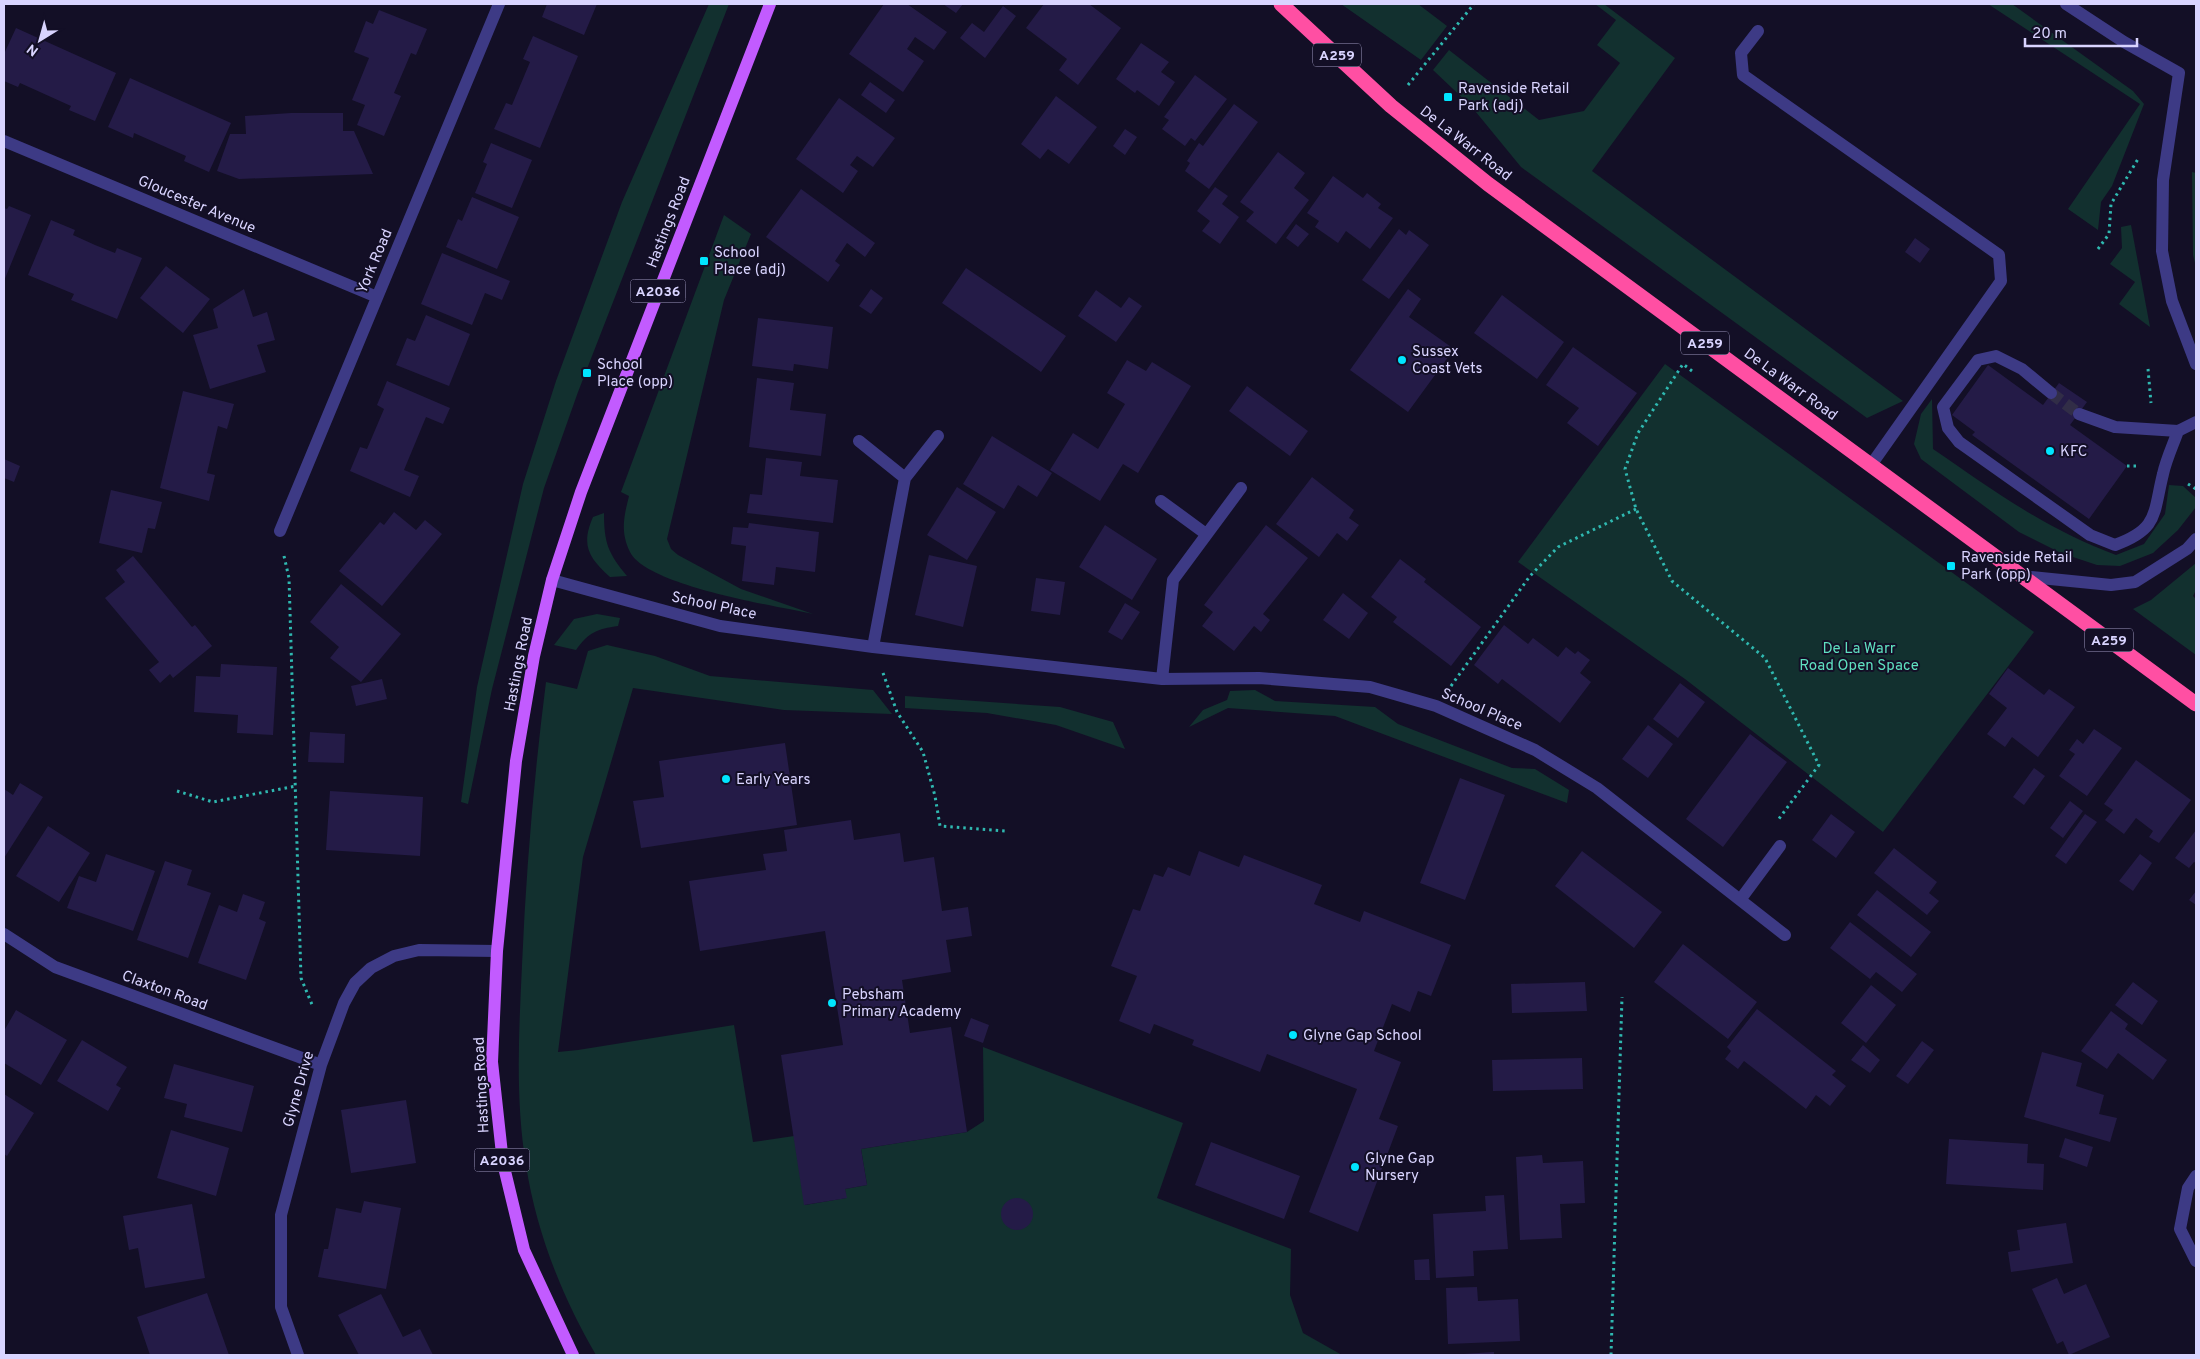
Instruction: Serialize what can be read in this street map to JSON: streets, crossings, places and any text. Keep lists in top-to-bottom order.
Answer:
{
  "streets": {
    "highway": ["A259", "De La Warr Road"],
    "main road": ["Hastings Road", "A2036"],
    "street": [
      "Gloucester Avenue",
      "York Road",
      "School Place",
      "Claxton Road",
      "Glyne Drive"
    ]
  },
  "crossings": [
    ["Gloucester Avenue", "York Road"],
    ["Hastings Road", "School Place"],
    ["Hastings Road", "Glyne Drive"],
    ["Claxton Road", "Glyne Drive"]
  ],
  "parks": ["De La Warr Road Open Space"],
  "places": {
    "transit": [
      "Ravenside Retail Park (adj)",
      "School Place (adj)",
      "School Place (opp)",
      "Ravenside Retail Park (opp)"
    ],
    "other": [
      "Sussex Coast Vets",
      "KFC",
      "Early Years",
      "Pebsham Primary Academy",
      "Glyne Gap School",
      "Glyne Gap Nursery"
    ]
  },
  "scale_bar": "20 m",
  "north": "bottom left"
}
